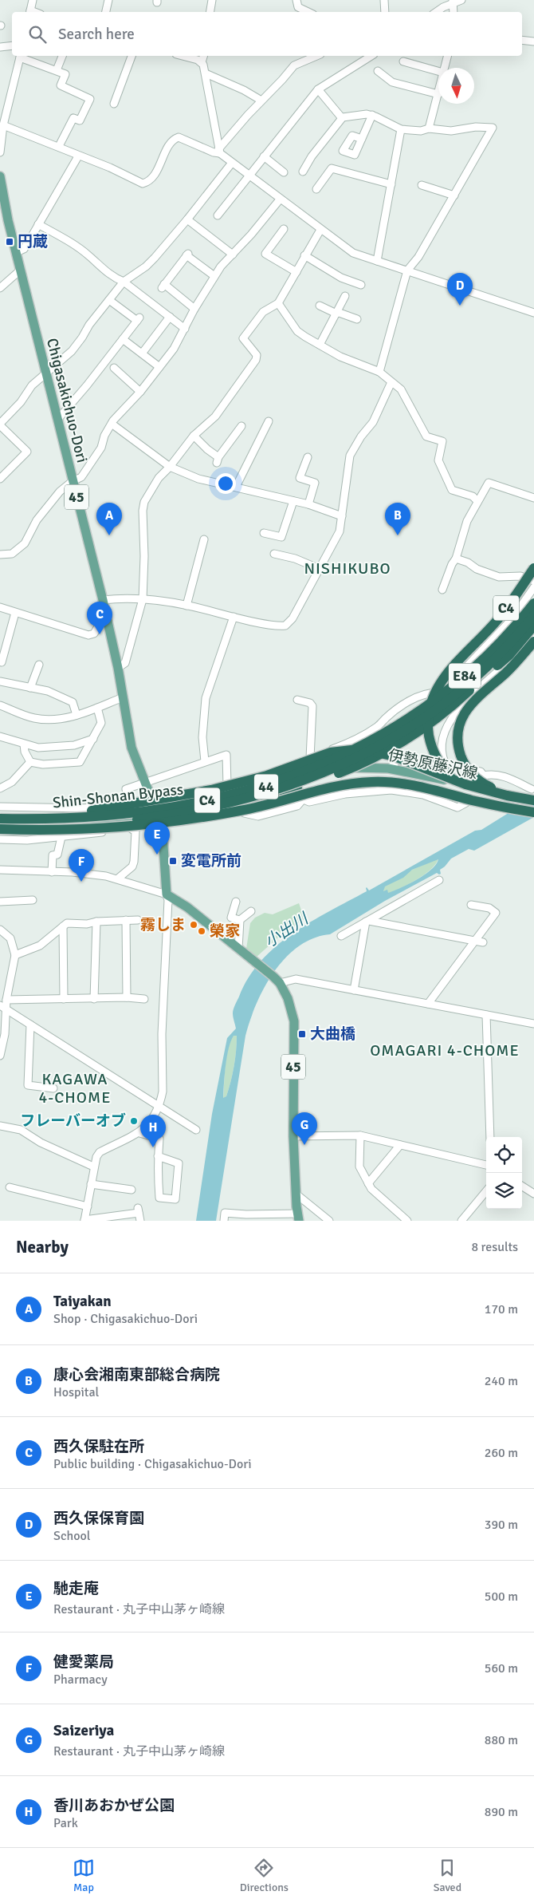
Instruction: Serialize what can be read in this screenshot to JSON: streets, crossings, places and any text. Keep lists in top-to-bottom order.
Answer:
{
  "streets": {
    "highway": ["C4", "E84", "Shin-Shonan Bypass"],
    "main road": [
      "Chigasakichuo-Dori",
      "45",
      "伊勢原藤沢線",
      "44"
    ]
  },
  "crossings": [
    ["Chigasakichuo-Dori", "45"],
    ["Chigasakichuo-Dori", "伊勢原藤沢線"],
    ["45", "伊勢原藤沢線"],
    ["C4", "伊勢原藤沢線"],
    ["C4", "Shin-Shonan Bypass"],
    ["伊勢原藤沢線", "Shin-Shonan Bypass"]
  ],
  "districts": ["NISHIKUBO", "OMAGARI 4-CHOME", "KAGAWA 4-CHOME"],
  "water": ["小出川"],
  "places": {
    "transit": ["円蔵", "変電所前", "大曲橋"],
    "other": ["霧しま", "榮家", "フレーバーオブ"]
  },
  "north": "bottom",
  "page": {
    "search": "Search here",
    "pins": [
      "D",
      "A",
      "B",
      "C",
      "E",
      "F",
      "G",
      "H"
    ],
    "heading": ["Nearby", "8 results"],
    "list": [
      {
        "mark": "A",
        "name": "Taiyakan",
        "note": "Shop · Chigasakichuo-Dori",
        "value": "170 m"
      },
      {
        "mark": "B",
        "name": "康心会湘南東部総合病院",
        "note": "Hospital",
        "value": "240 m"
      },
      {
        "mark": "C",
        "name": "西久保駐在所",
        "note": "Public building · Chigasakichuo-Dori",
        "value": "260 m"
      },
      {
        "mark": "D",
        "name": "西久保保育園",
        "note": "School",
        "value": "390 m"
      },
      {
        "mark": "E",
        "name": "馳走庵",
        "note": "Restaurant · 丸子中山茅ヶ崎線",
        "value": "500 m"
      },
      {
        "mark": "F",
        "name": "健愛薬局",
        "note": "Pharmacy",
        "value": "560 m"
      },
      {
        "mark": "G",
        "name": "Saizeriya",
        "note": "Restaurant · 丸子中山茅ヶ崎線",
        "value": "880 m"
      },
      {
        "mark": "H",
        "name": "香川あおかぜ公園",
        "note": "Park",
        "value": "890 m"
      }
    ],
    "nav": ["Map", "Directions", "Saved"]
  }
}
